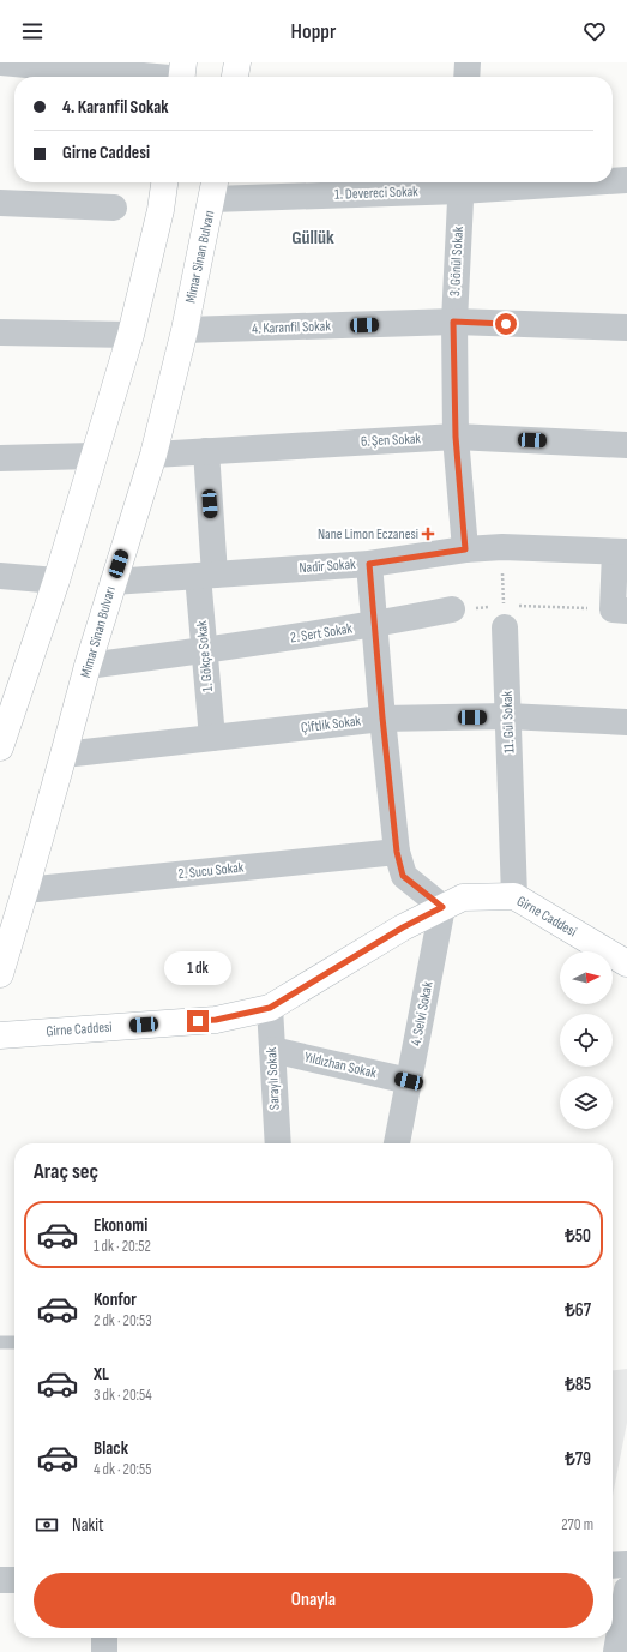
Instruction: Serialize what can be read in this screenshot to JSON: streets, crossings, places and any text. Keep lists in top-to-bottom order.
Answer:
{
  "streets": {
    "main road": ["Mimar Sinan Bulvarı", "Girne Caddesi"],
    "street": [
      "1. Devereci Sokak",
      "3. Gönül Sokak",
      "4. Karanfil Sokak",
      "6. Şen Sokak",
      "Nadir Sokak",
      "2. Sert Sokak",
      "1. Gökçe Sokak",
      "11. Gül Sokak",
      "Çiftlik Sokak",
      "2. Sucu Sokak",
      "4. Selvi Sokak",
      "Yıldızhan Sokak",
      "Saraylı Sokak"
    ]
  },
  "crossings": [
    ["1. Devereci Sokak", "Mimar Sinan Bulvarı"],
    ["1. Devereci Sokak", "3. Gönül Sokak"],
    ["Mimar Sinan Bulvarı", "4. Karanfil Sokak"],
    ["Mimar Sinan Bulvarı", "6. Şen Sokak"],
    ["Mimar Sinan Bulvarı", "Nadir Sokak"],
    ["Mimar Sinan Bulvarı", "2. Sert Sokak"],
    ["Mimar Sinan Bulvarı", "Çiftlik Sokak"],
    ["Mimar Sinan Bulvarı", "2. Sucu Sokak"],
    ["3. Gönül Sokak", "4. Karanfil Sokak"],
    ["3. Gönül Sokak", "6. Şen Sokak"],
    ["3. Gönül Sokak", "Nadir Sokak"],
    ["6. Şen Sokak", "1. Gökçe Sokak"],
    ["Nadir Sokak", "1. Gökçe Sokak"],
    ["2. Sert Sokak", "1. Gökçe Sokak"],
    ["1. Gökçe Sokak", "Çiftlik Sokak"],
    ["11. Gül Sokak", "Çiftlik Sokak"],
    ["11. Gül Sokak", "Girne Caddesi"],
    ["Girne Caddesi", "4. Selvi Sokak"],
    ["Girne Caddesi", "Saraylı Sokak"],
    ["4. Selvi Sokak", "Yıldızhan Sokak"],
    ["Yıldızhan Sokak", "Saraylı Sokak"]
  ],
  "districts": ["Güllük"],
  "places": {
    "health": ["Nane Limon Eczanesi"]
  },
  "north": "right",
  "page": {
    "header": "Hoppr",
    "banner": ["4. Karanfil Sokak", "Girne Caddesi"],
    "bubble": "1 dk",
    "heading": "Araç seç",
    "list": [
      {
        "name": "Ekonomi",
        "note": "1 dk · 20:52",
        "value": "₺50"
      },
      {
        "name": "Konfor",
        "note": "2 dk · 20:53",
        "value": "₺67"
      },
      {
        "name": "XL",
        "note": "3 dk · 20:54",
        "value": "₺85"
      },
      {
        "name": "Black",
        "note": "4 dk · 20:55",
        "value": "₺79"
      }
    ],
    "pay": ["Nakit", "270 m"],
    "buttons": "Onayla"
  }
}
